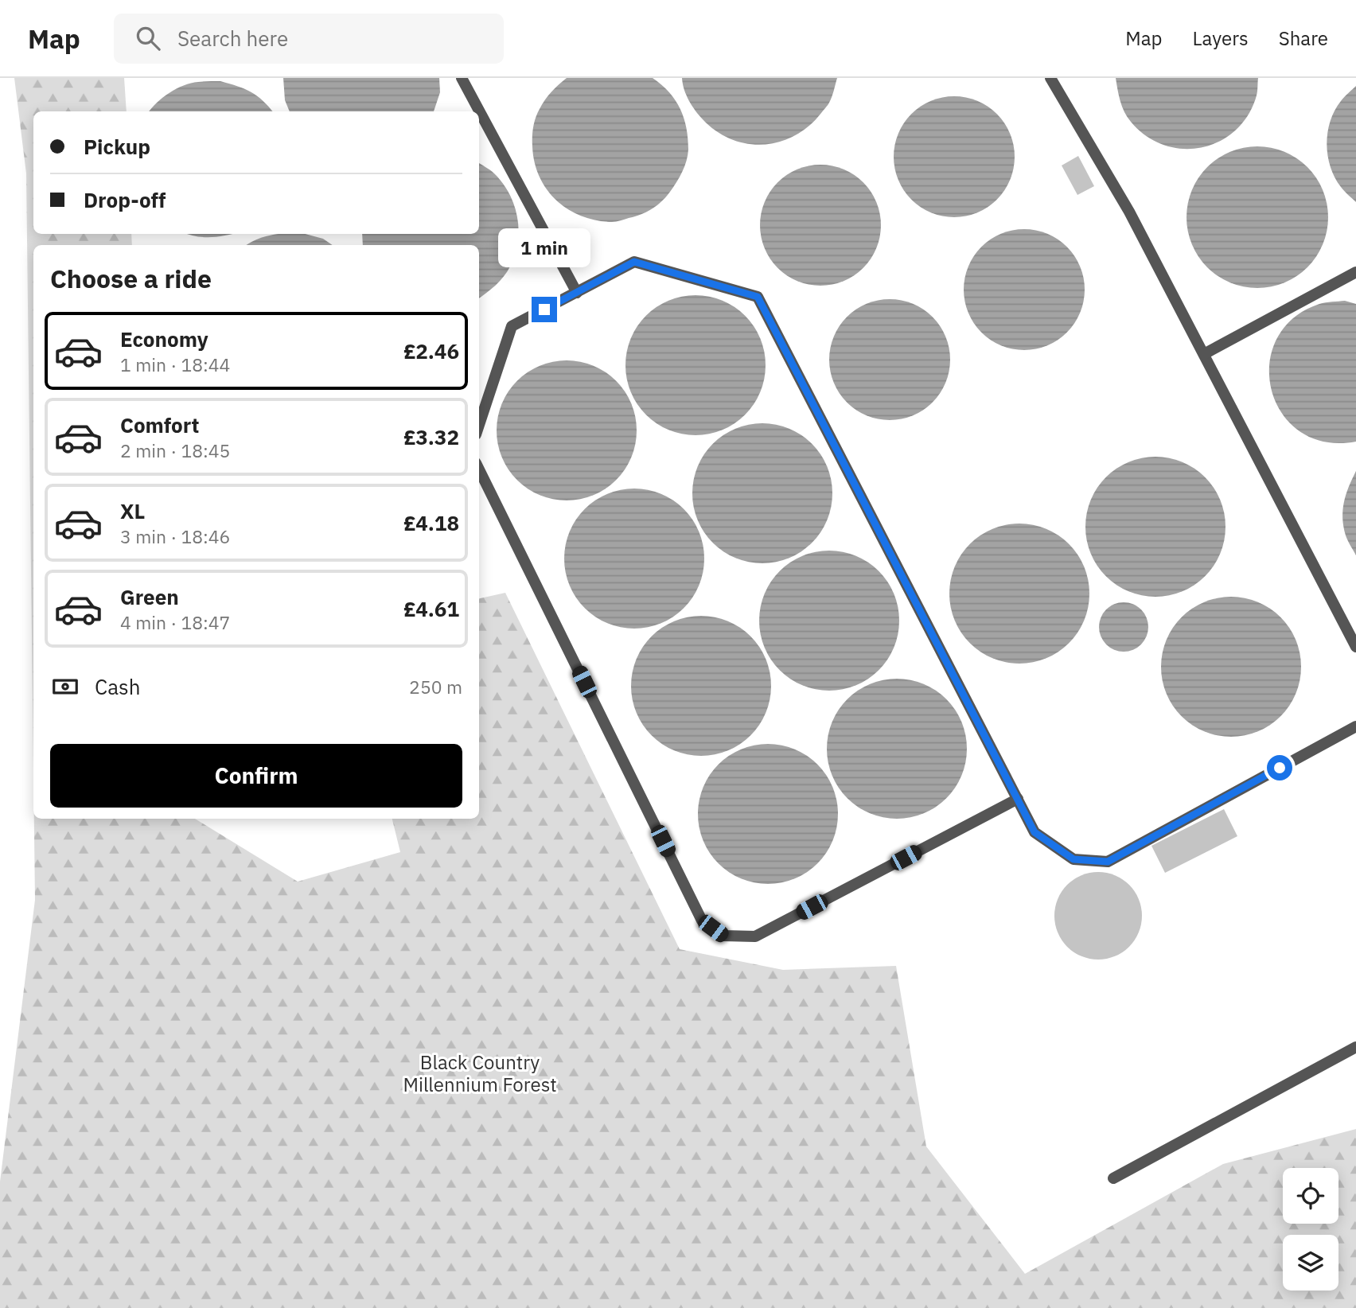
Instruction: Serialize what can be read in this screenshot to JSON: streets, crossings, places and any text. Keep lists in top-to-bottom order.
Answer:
{
  "parks": ["Black Country Millennium Forest"],
  "page": {
    "header": "Map",
    "search": "Search here",
    "nav": ["Map", "Layers", "Share"],
    "banner": ["Pickup", "Drop-off"],
    "bubble": "1 min",
    "heading": "Choose a ride",
    "list": [
      {
        "name": "Economy",
        "note": "1 min · 18:44",
        "value": "£2.46"
      },
      {
        "name": "Comfort",
        "note": "2 min · 18:45",
        "value": "£3.32"
      },
      {
        "name": "XL",
        "note": "3 min · 18:46",
        "value": "£4.18"
      },
      {
        "name": "Green",
        "note": "4 min · 18:47",
        "value": "£4.61"
      }
    ],
    "pay": ["Cash", "250 m"],
    "buttons": "Confirm"
  }
}
